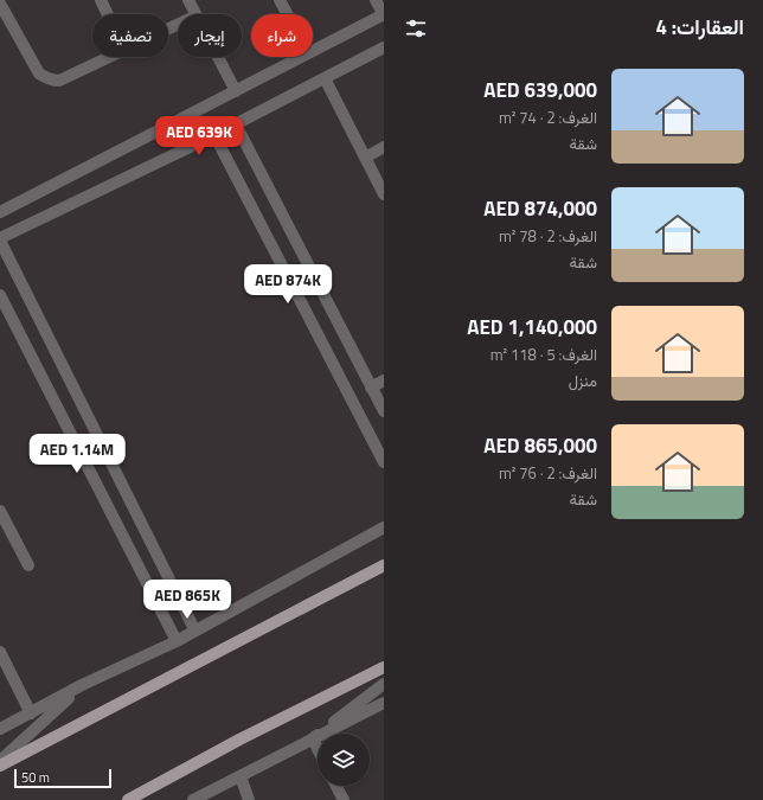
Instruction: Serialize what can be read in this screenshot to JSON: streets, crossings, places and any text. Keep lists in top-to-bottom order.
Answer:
{
  "scale_bar": "50 m",
  "page": {
    "heading": "العقارات: 4",
    "chip": ["شراء", "إيجار", "تصفية"],
    "list": [
      {
        "name": "AED 639,000",
        "note": "الغرف: 2 · 74 m² · شقة"
      },
      {
        "name": "AED 874,000",
        "note": "الغرف: 2 · 78 m² · شقة"
      },
      {
        "name": "AED 1,140,000",
        "note": "الغرف: 5 · 118 m² · منزل"
      },
      {
        "name": "AED 865,000",
        "note": "الغرف: 2 · 76 m² · شقة"
      }
    ],
    "price": [
      "AED 639K",
      "AED 874K",
      "AED 1.14M",
      "AED 865K"
    ],
    "scale": "50 m"
  }
}
